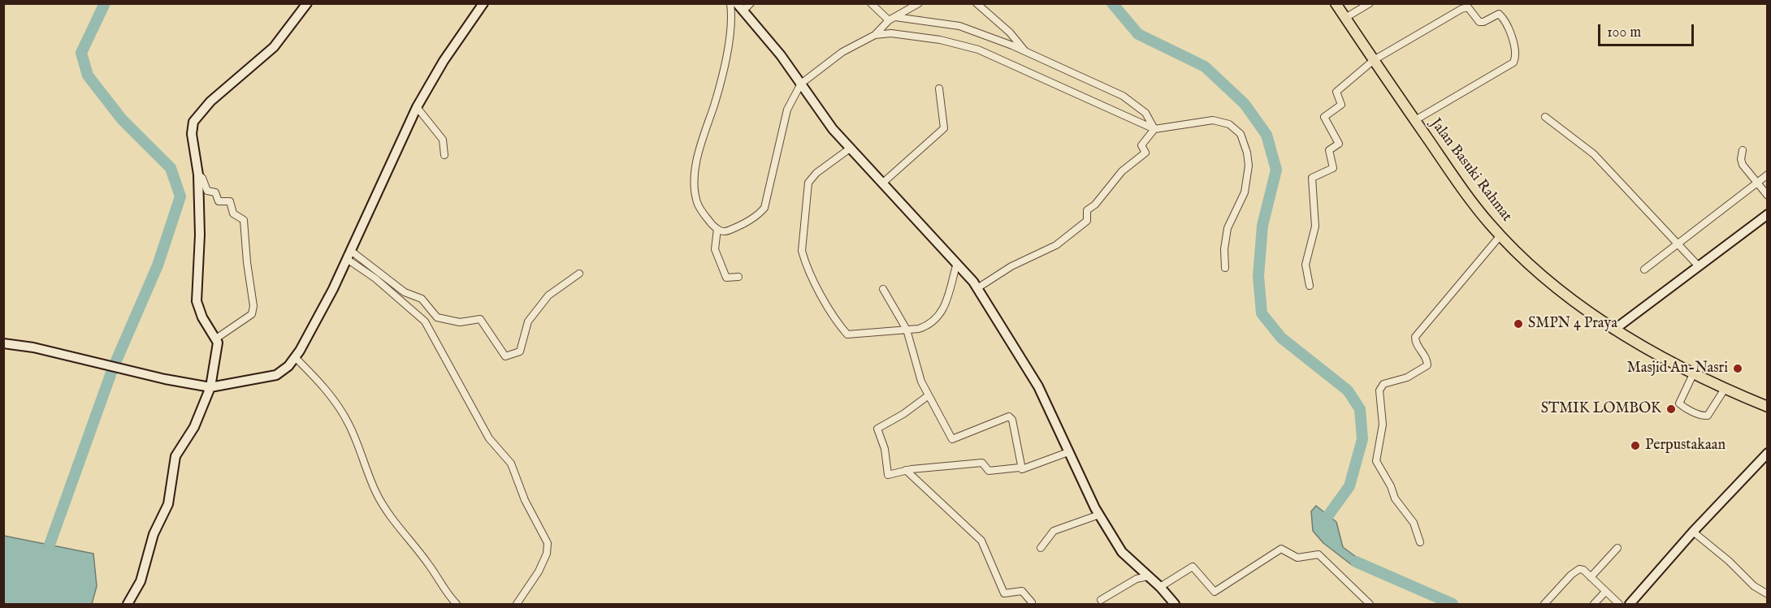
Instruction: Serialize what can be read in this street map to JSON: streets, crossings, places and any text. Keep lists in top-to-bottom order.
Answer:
{
  "streets": {
    "main road": ["Jalan Basuki Rahmat"]
  },
  "places": [
    "SMPN 4 Praya",
    "Masjid An-Nasri",
    "STMIK LOMBOK",
    "Perpustakaan"
  ],
  "scale_bar": "100 m"
}
